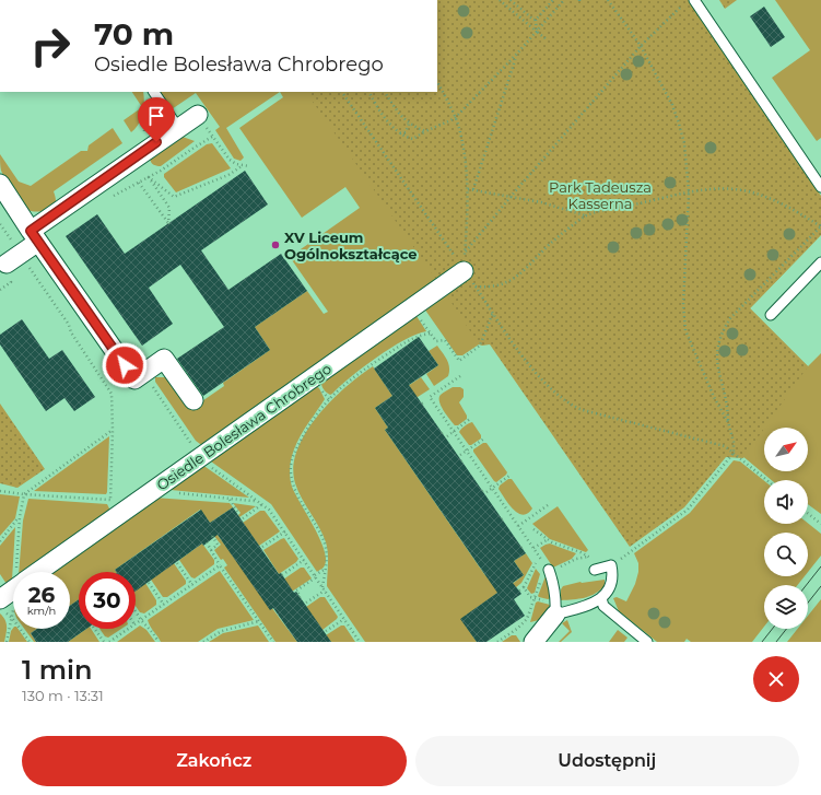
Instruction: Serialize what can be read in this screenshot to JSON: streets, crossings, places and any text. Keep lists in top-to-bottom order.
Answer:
{
  "streets": {
    "street": ["Osiedle Bolesława Chrobrego"]
  },
  "parks": ["Park Tadeusza Kasserna"],
  "places": ["XV Liceum Ogólnokształcące"],
  "north": "top right",
  "page": {
    "turn": ["70 m", "Osiedle Bolesława Chrobrego"],
    "speed": "26 km/h",
    "limit": "30",
    "heading": ["1 min", "130 m · 13:31"],
    "buttons": ["Zakończ", "Udostępnij"]
  }
}
